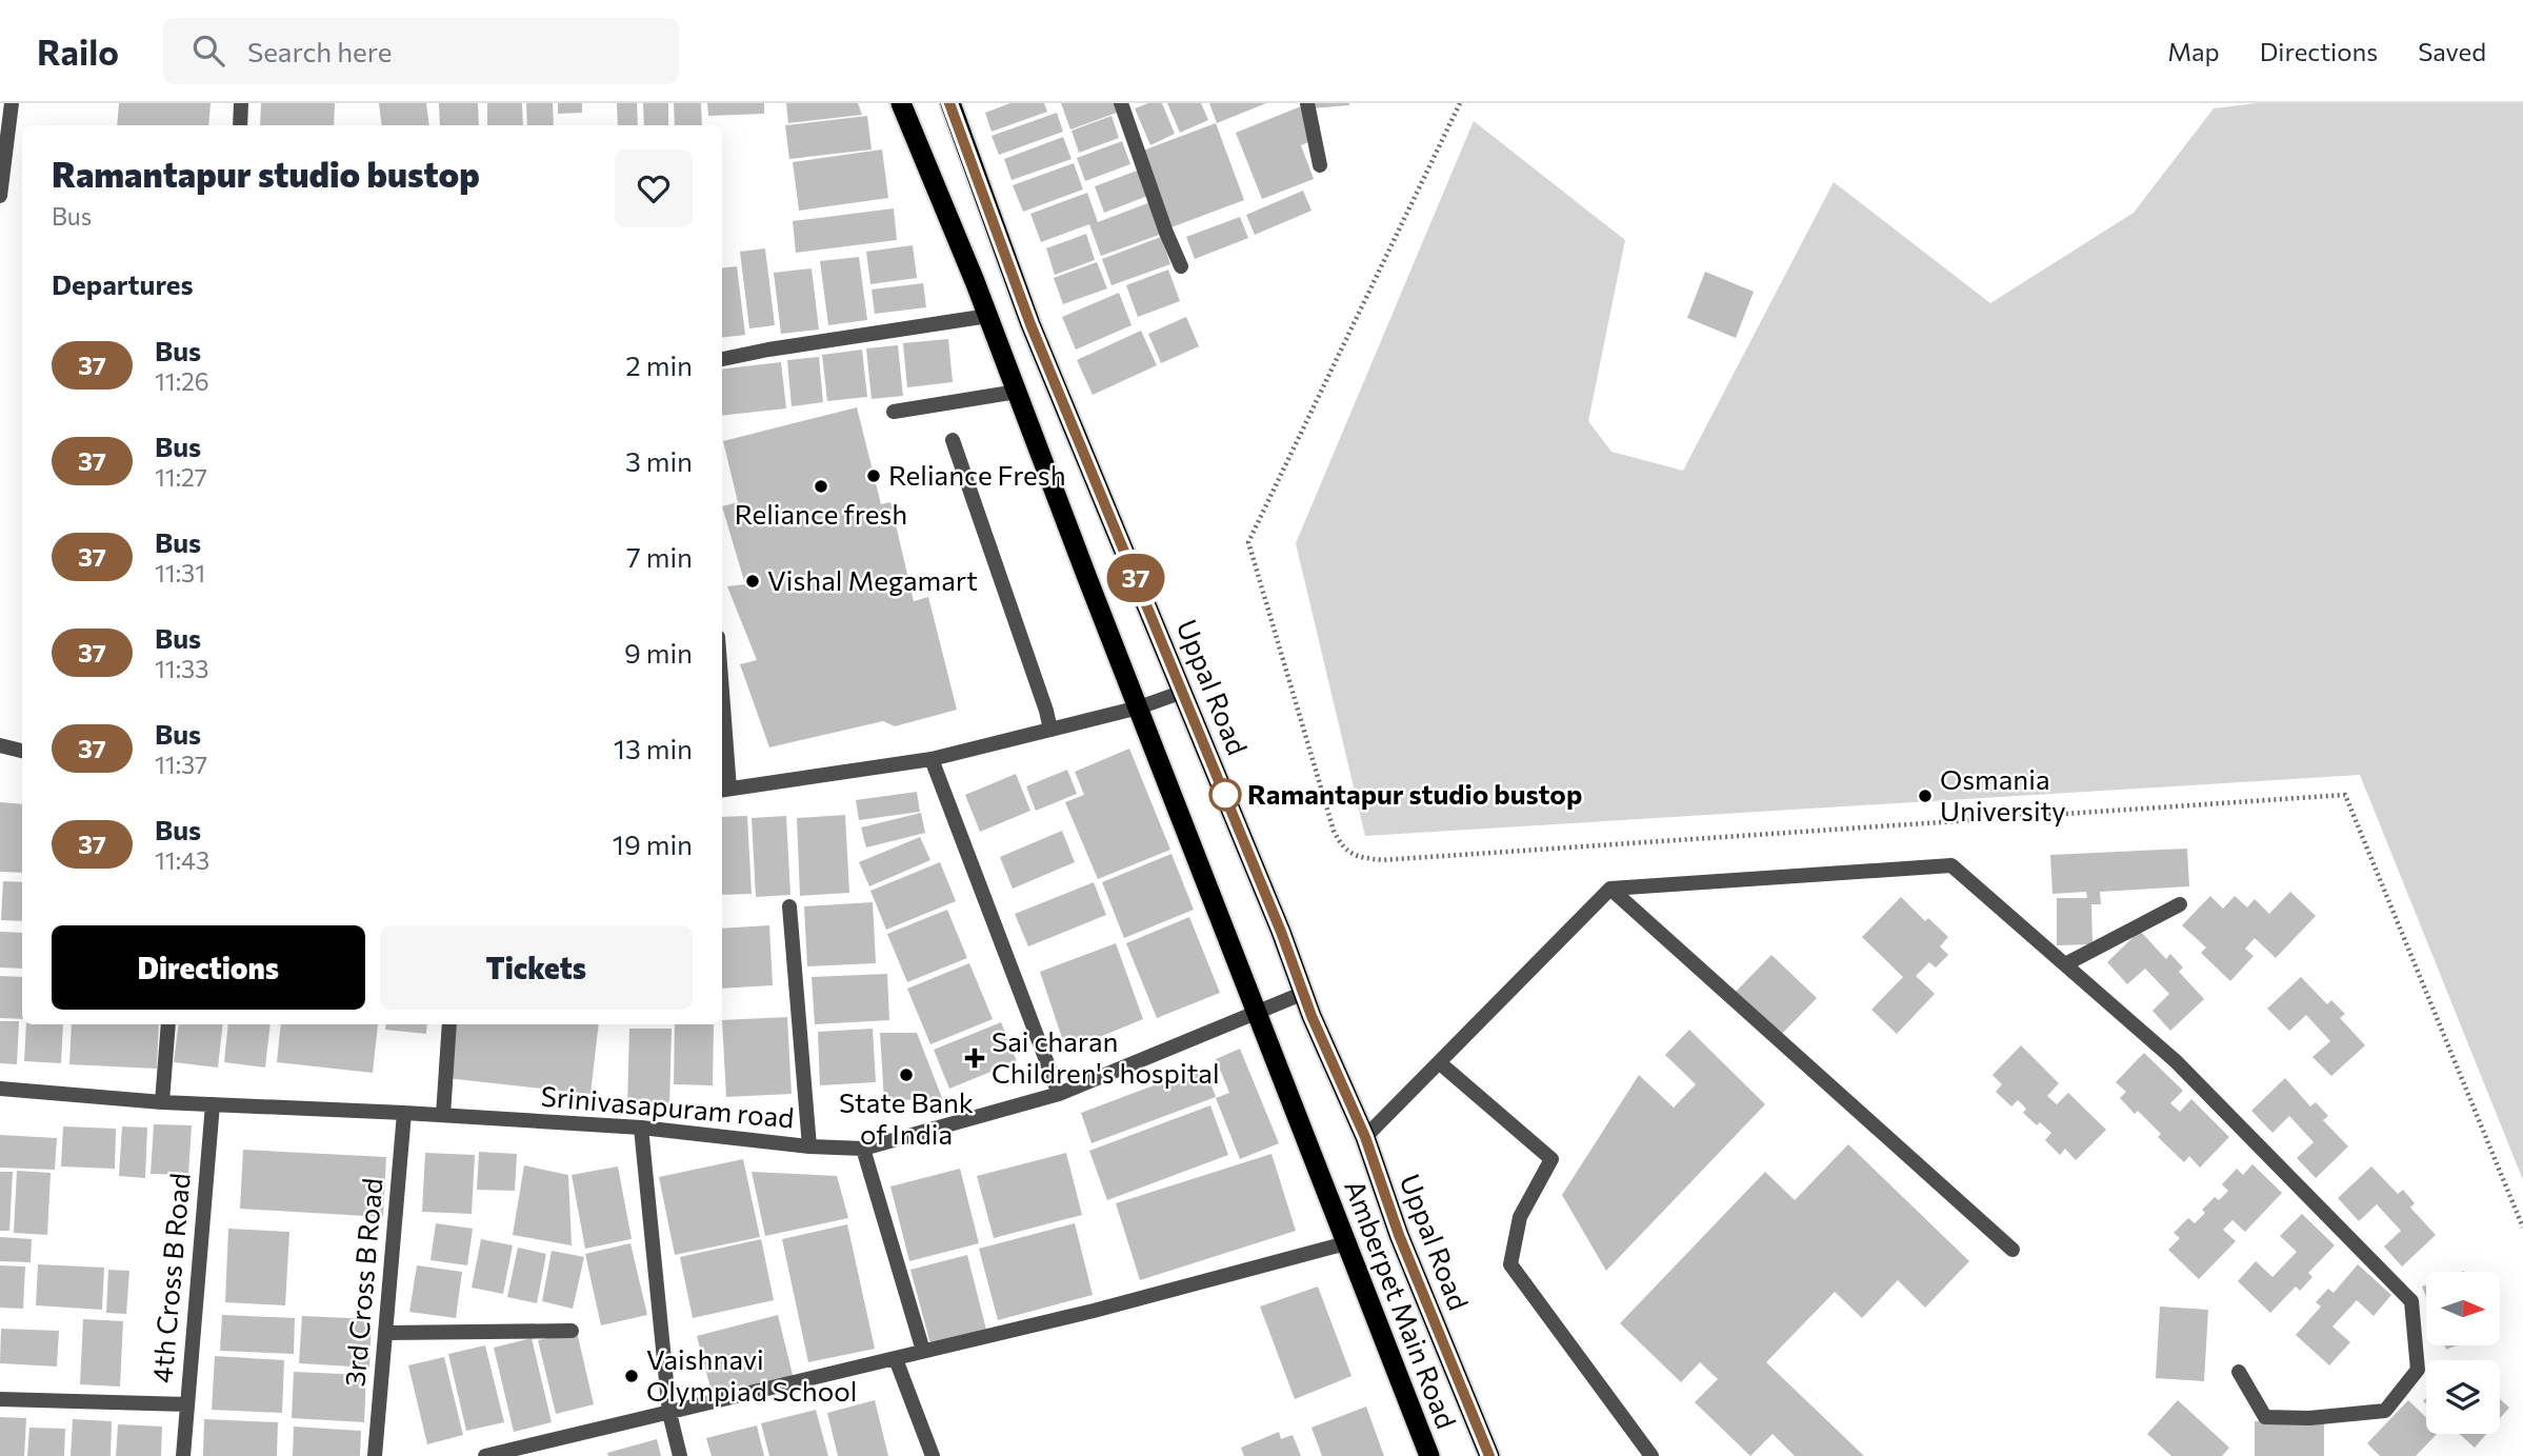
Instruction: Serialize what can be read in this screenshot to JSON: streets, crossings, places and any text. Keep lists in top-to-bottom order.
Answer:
{
  "streets": {
    "highway": ["Uppal Road", "Amberpet Main Road"],
    "street": ["Srinivasapuram road", "4th Cross B Road", "3rd Cross B Road"]
  },
  "crossings": [
    ["Uppal Road", "Srinivasapuram road"],
    ["Srinivasapuram road", "4th Cross B Road"],
    ["Srinivasapuram road", "3rd Cross B Road"],
    ["Srinivasapuram road", "Amberpet Main Road"]
  ],
  "places": {
    "other": [
      "Reliance Fresh",
      "Reliance fresh",
      "Vishal Megamart",
      "Ramantapur studio bustop",
      "Osmania University",
      "State Bank of India",
      "Vaishnavi Olympiad School"
    ],
    "health": ["Sai charan Children's hospital"]
  },
  "lines": ["bus line 37"],
  "north": "right",
  "page": {
    "header": "Railo",
    "search": "Search here",
    "nav": ["Map", "Directions", "Saved"],
    "on_map": "37",
    "heading": [
      ["Ramantapur studio bustop", "Bus"],
      "Departures"
    ],
    "list": [
      {
        "mark": "37",
        "name": "Bus",
        "note": "11:26",
        "value": "2 min"
      },
      {
        "mark": "37",
        "name": "Bus",
        "note": "11:27",
        "value": "3 min"
      },
      {
        "mark": "37",
        "name": "Bus",
        "note": "11:31",
        "value": "7 min"
      },
      {
        "mark": "37",
        "name": "Bus",
        "note": "11:33",
        "value": "9 min"
      },
      {
        "mark": "37",
        "name": "Bus",
        "note": "11:37",
        "value": "13 min"
      },
      {
        "mark": "37",
        "name": "Bus",
        "note": "11:43",
        "value": "19 min"
      }
    ],
    "buttons": ["Directions", "Tickets"]
  }
}
